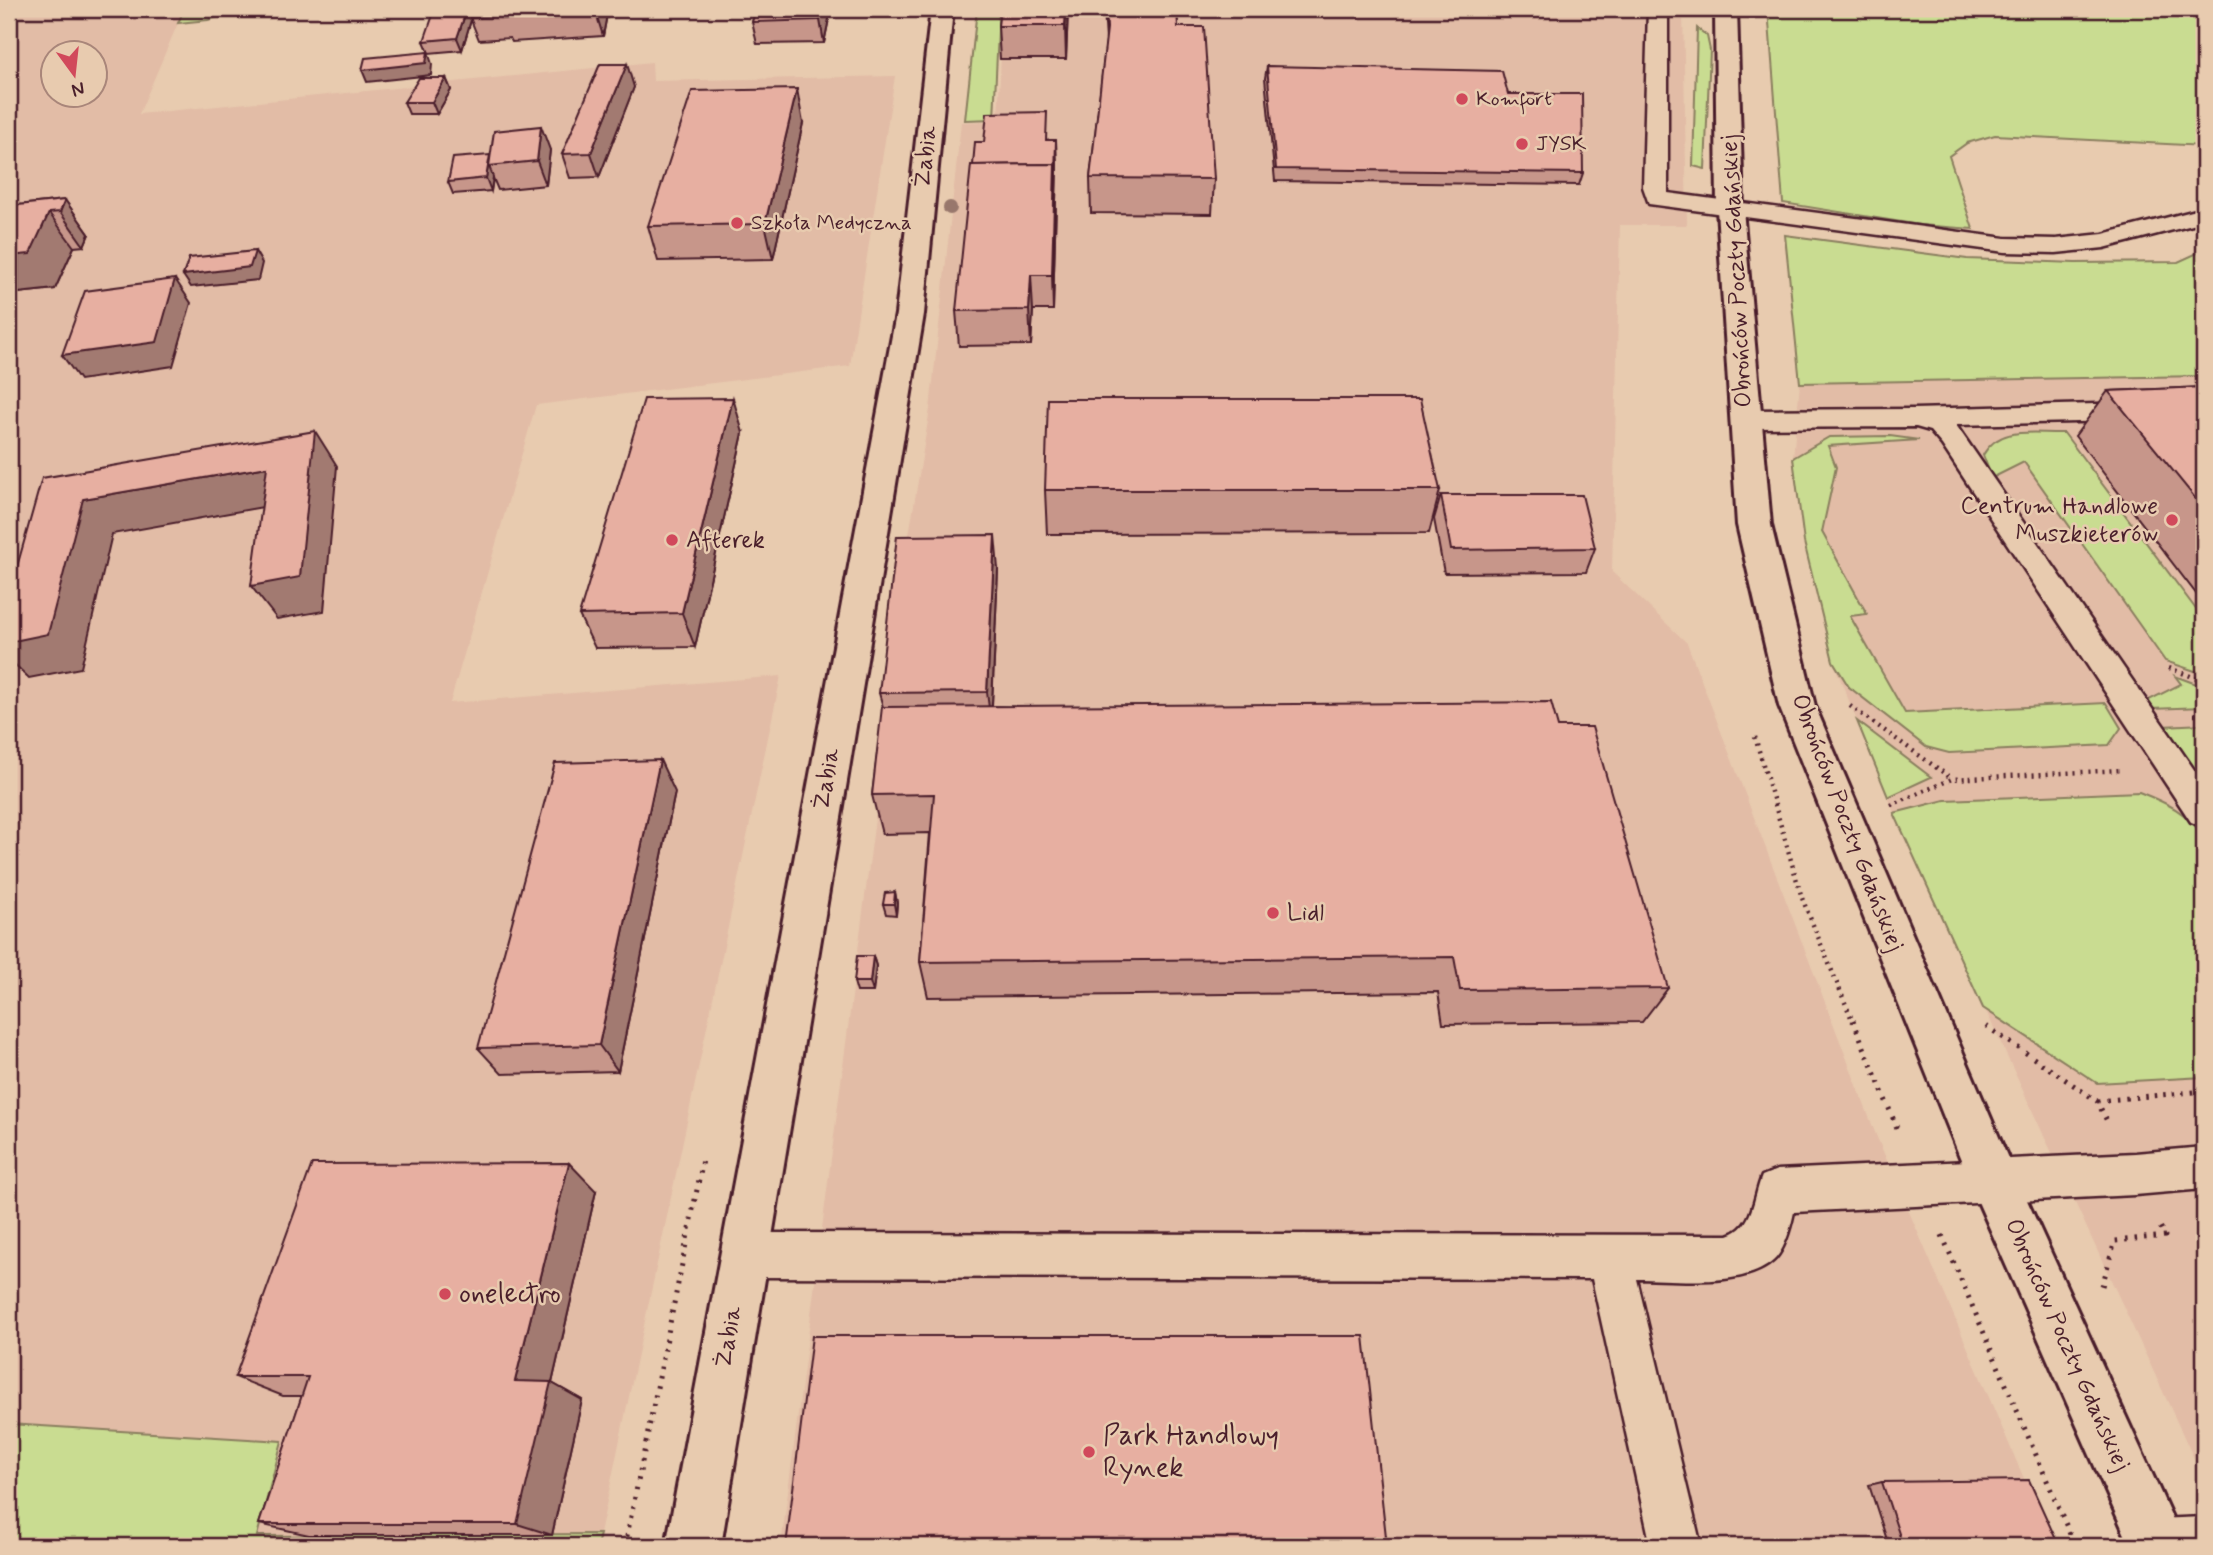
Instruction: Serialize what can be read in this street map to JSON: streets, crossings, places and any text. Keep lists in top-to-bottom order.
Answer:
{
  "streets": {
    "street": ["Żabia", "Obrońców Poczty Gdańskiej"]
  },
  "places": [
    "Komfort",
    "JYSK",
    "Szkoła Medyczna",
    "Centrum Handlowe Muszkieterów",
    "Afterek",
    "Lidl",
    "onelectro",
    "Park Handlowy Rynek"
  ],
  "north": "bottom"
}
